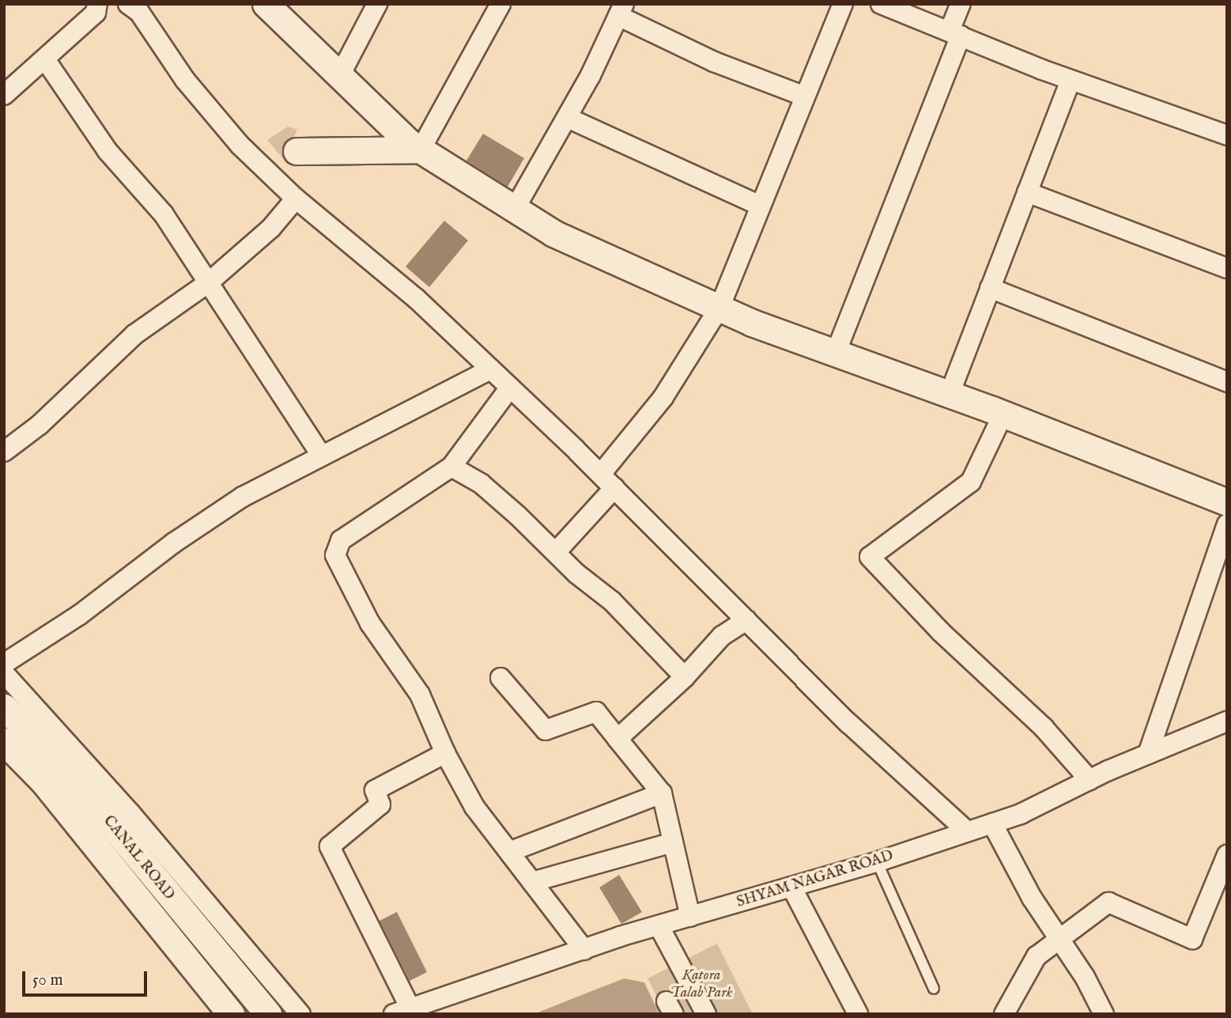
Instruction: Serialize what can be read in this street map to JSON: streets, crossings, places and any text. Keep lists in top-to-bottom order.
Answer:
{
  "streets": {
    "main road": ["CANAL ROAD"],
    "street": ["SHYAM NAGAR ROAD"]
  },
  "parks": ["Katora Talab Park"],
  "scale_bar": "50 m"
}
